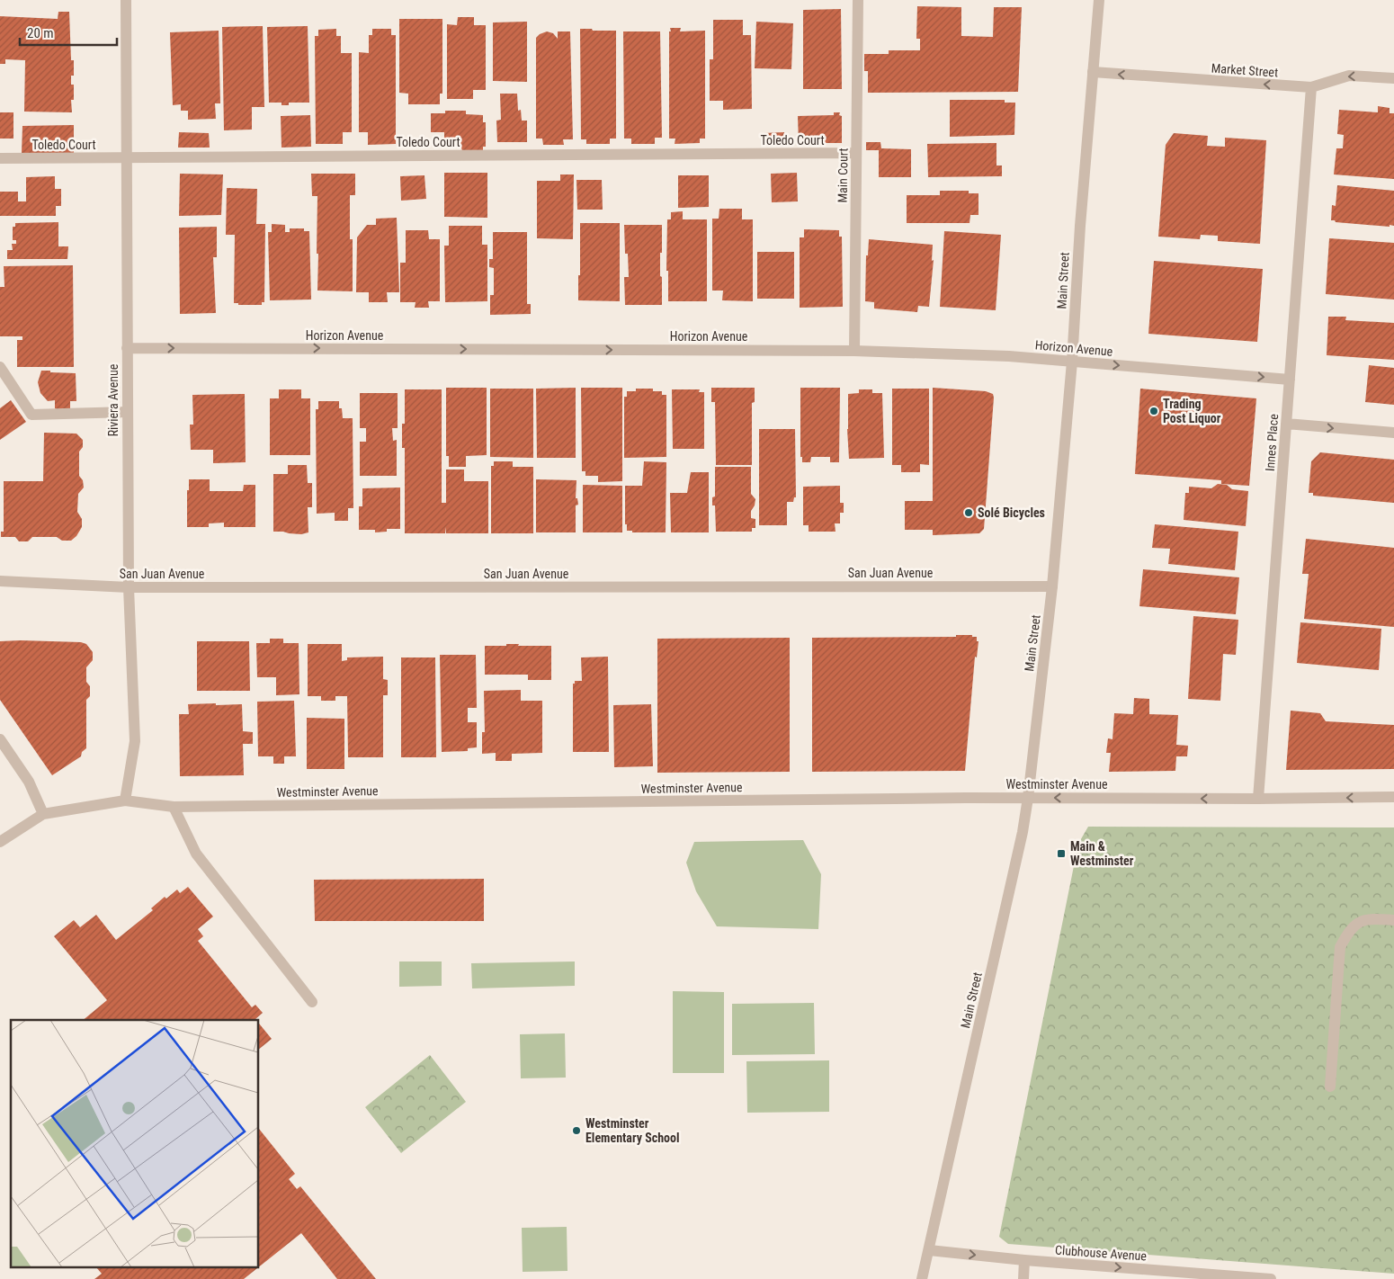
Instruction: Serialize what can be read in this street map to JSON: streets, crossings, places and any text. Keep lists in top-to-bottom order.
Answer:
{
  "streets": {
    "street": [
      "Market Street",
      "Toledo Court",
      "Main Court",
      "Main Street",
      "Horizon Avenue",
      "Riviera Avenue",
      "Innes Place",
      "San Juan Avenue",
      "Westminster Avenue",
      "Clubhouse Avenue"
    ]
  },
  "crossings": [
    ["Market Street", "Main Street"],
    ["Market Street", "Innes Place"],
    ["Toledo Court", "Main Court"],
    ["Toledo Court", "Riviera Avenue"],
    ["Main Court", "Horizon Avenue"],
    ["Main Street", "Horizon Avenue"],
    ["Main Street", "San Juan Avenue"],
    ["Main Street", "Westminster Avenue"],
    ["Main Street", "Clubhouse Avenue"],
    ["Horizon Avenue", "Riviera Avenue"],
    ["Horizon Avenue", "Innes Place"],
    ["Riviera Avenue", "San Juan Avenue"],
    ["Riviera Avenue", "Westminster Avenue"],
    ["Innes Place", "Westminster Avenue"]
  ],
  "one_way": ["Market Street", "Horizon Avenue", "Clubhouse Avenue"],
  "places": {
    "other": ["Trading Post Liquor", "Solé Bicycles", "Westminster Elementary School"],
    "transit": ["Main & Westminster"]
  },
  "scale_bar": "20 m"
}
